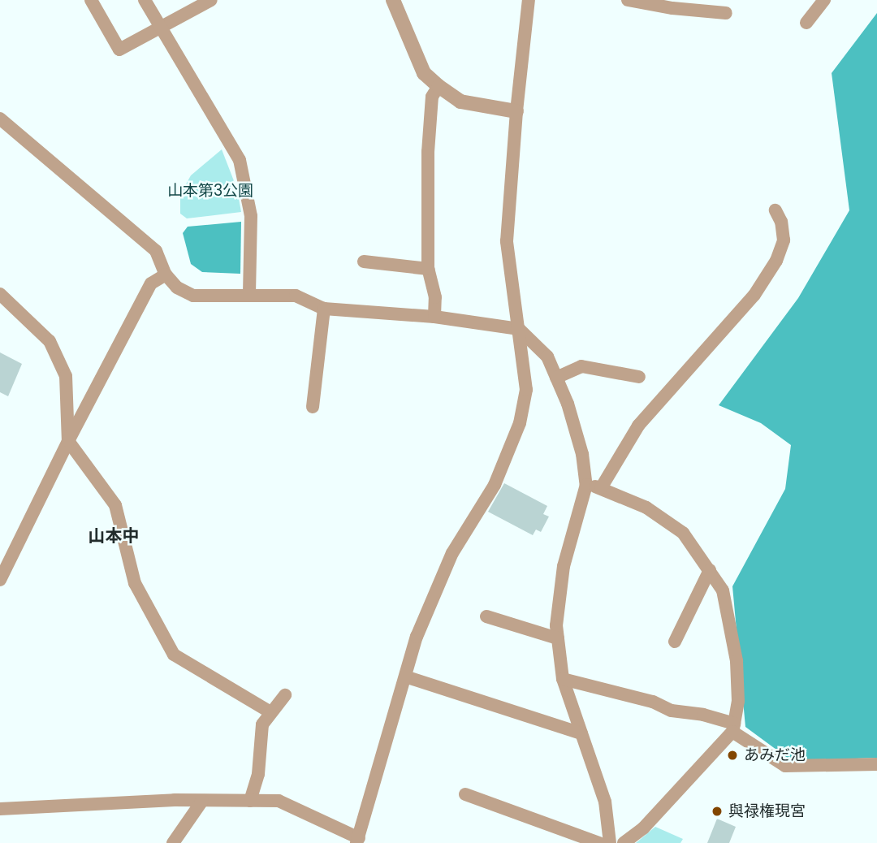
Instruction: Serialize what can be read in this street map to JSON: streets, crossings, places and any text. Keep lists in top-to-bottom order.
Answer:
{
  "districts": ["山本中"],
  "parks": ["山本第3公園"],
  "places": ["あみだ池", "與禄権現宮"]
}
